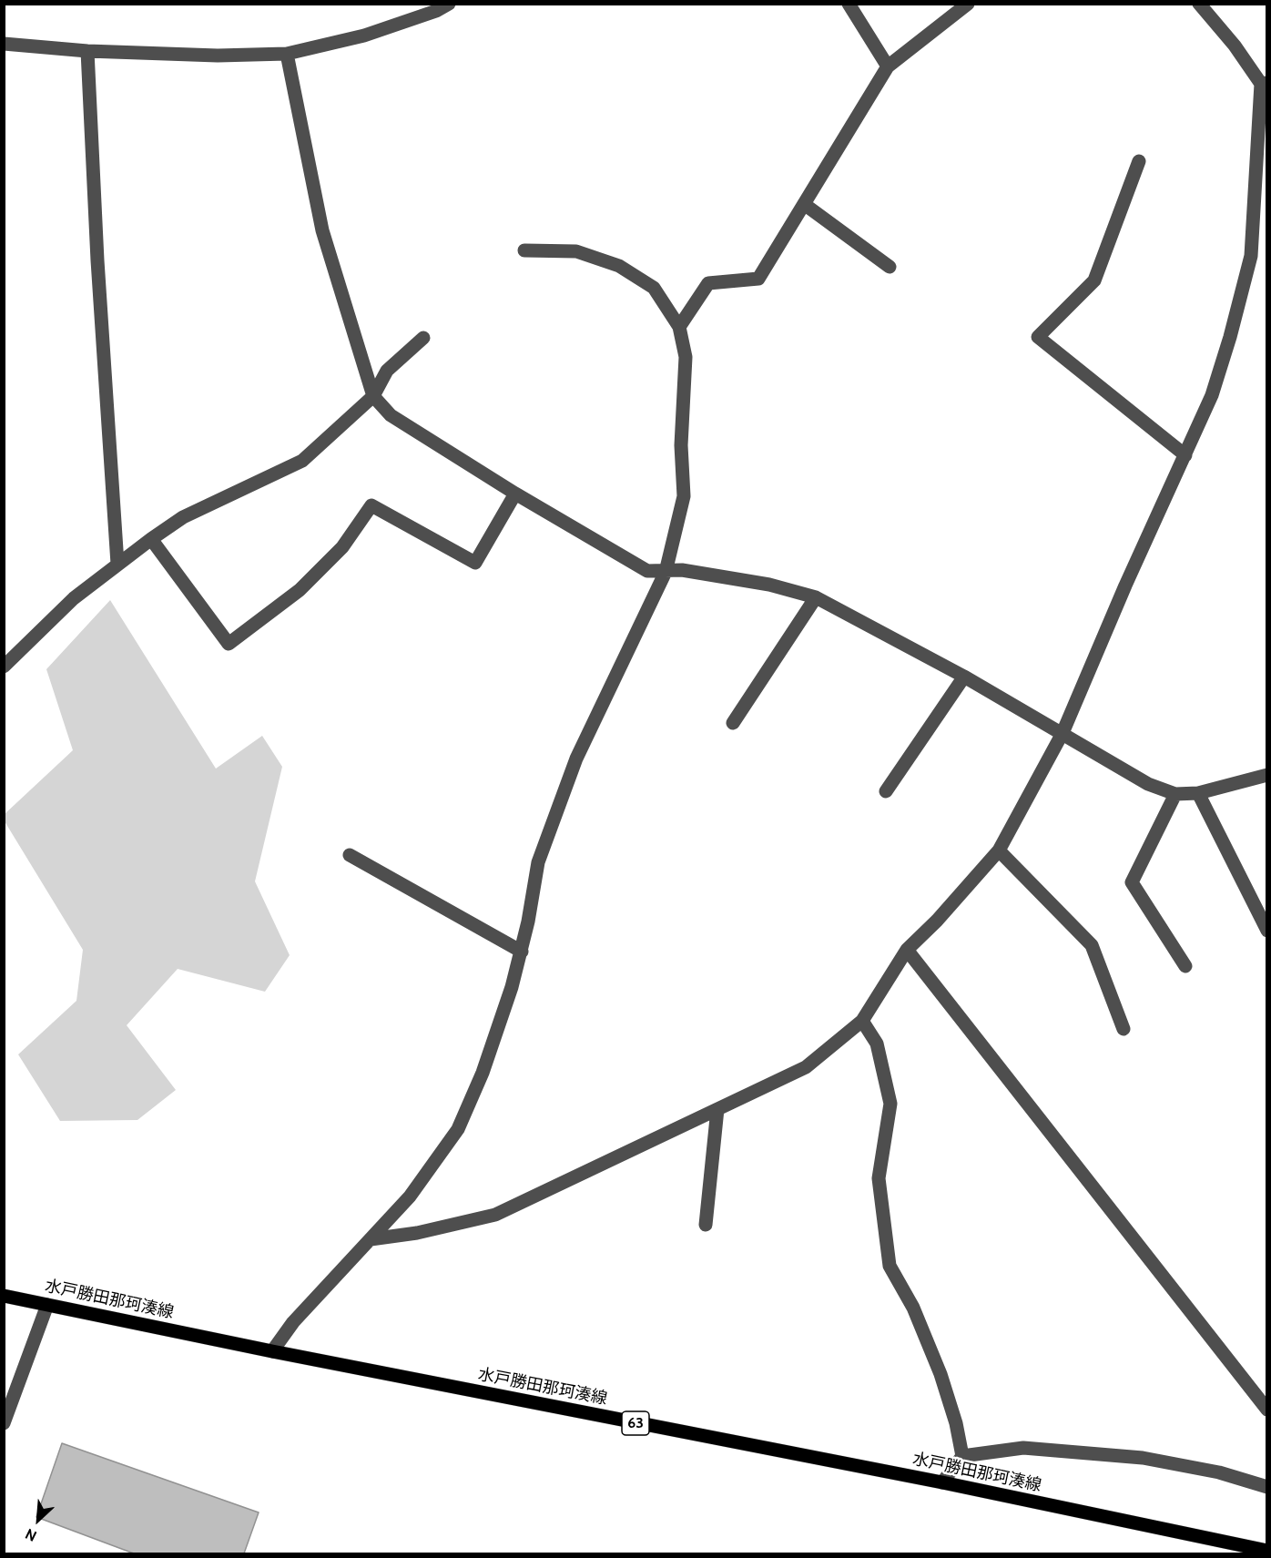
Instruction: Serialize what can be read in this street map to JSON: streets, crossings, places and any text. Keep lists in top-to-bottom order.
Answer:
{
  "streets": {
    "main road": ["水戸勝田那珂湊線", "63"]
  },
  "north": "bottom left"
}
